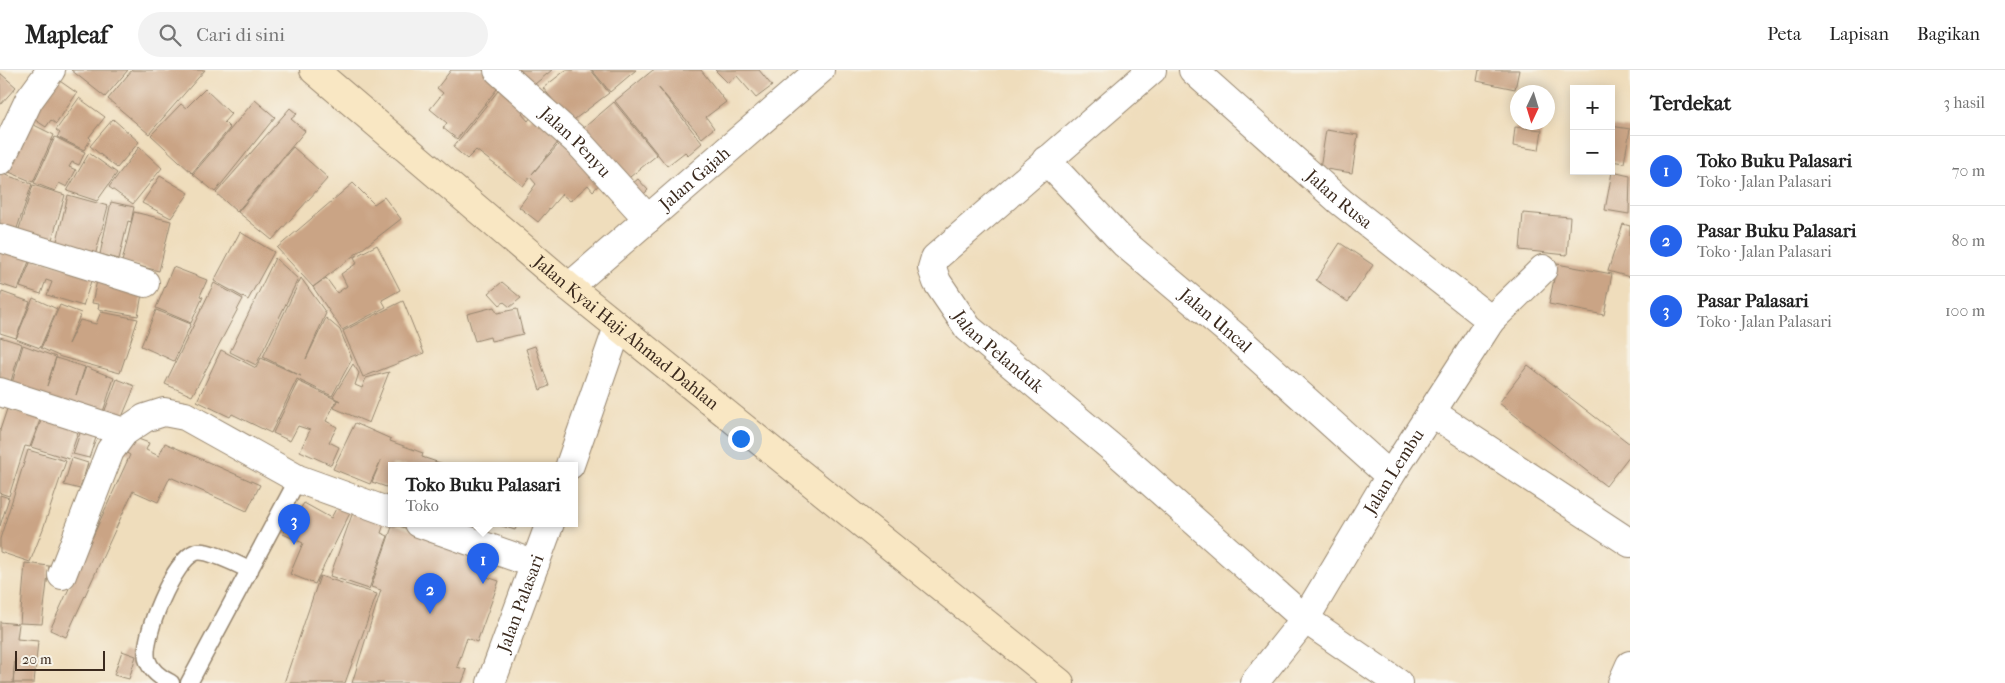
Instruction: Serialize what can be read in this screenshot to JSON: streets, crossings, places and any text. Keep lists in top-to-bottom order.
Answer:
{
  "streets": {
    "main road": ["Jalan Kyai Haji Ahmad Dahlan"],
    "street": [
      "Jalan Penyu",
      "Jalan Gajah",
      "Jalan Rusa",
      "Jalan Uncal",
      "Jalan Pelanduk",
      "Jalan Lembu",
      "Jalan Palasari"
    ]
  },
  "crossings": [
    ["Jalan Penyu", "Jalan Gajah"],
    ["Jalan Gajah", "Jalan Kyai Haji Ahmad Dahlan"],
    ["Jalan Rusa", "Jalan Lembu"],
    ["Jalan Uncal", "Jalan Pelanduk"],
    ["Jalan Uncal", "Jalan Lembu"],
    ["Jalan Pelanduk", "Jalan Lembu"]
  ],
  "scale_bar": "20 m",
  "north": "bottom",
  "page": {
    "header": "Mapleaf",
    "search": "Cari di sini",
    "nav": ["Peta", "Lapisan", "Bagikan"],
    "heading": ["Terdekat", "3 hasil"],
    "map_buttons": ["+", "−"],
    "list": [
      {
        "mark": "1",
        "name": "Toko Buku Palasari",
        "note": "Toko · Jalan Palasari",
        "value": "70 m"
      },
      {
        "mark": "2",
        "name": "Pasar Buku Palasari",
        "note": "Toko · Jalan Palasari",
        "value": "80 m"
      },
      {
        "mark": "3",
        "name": "Pasar Palasari",
        "note": "Toko · Jalan Palasari",
        "value": "100 m"
      }
    ],
    "popup": ["Toko Buku Palasari", "Toko"],
    "pins": ["3", "1", "2"],
    "scale": "20 m"
  }
}
